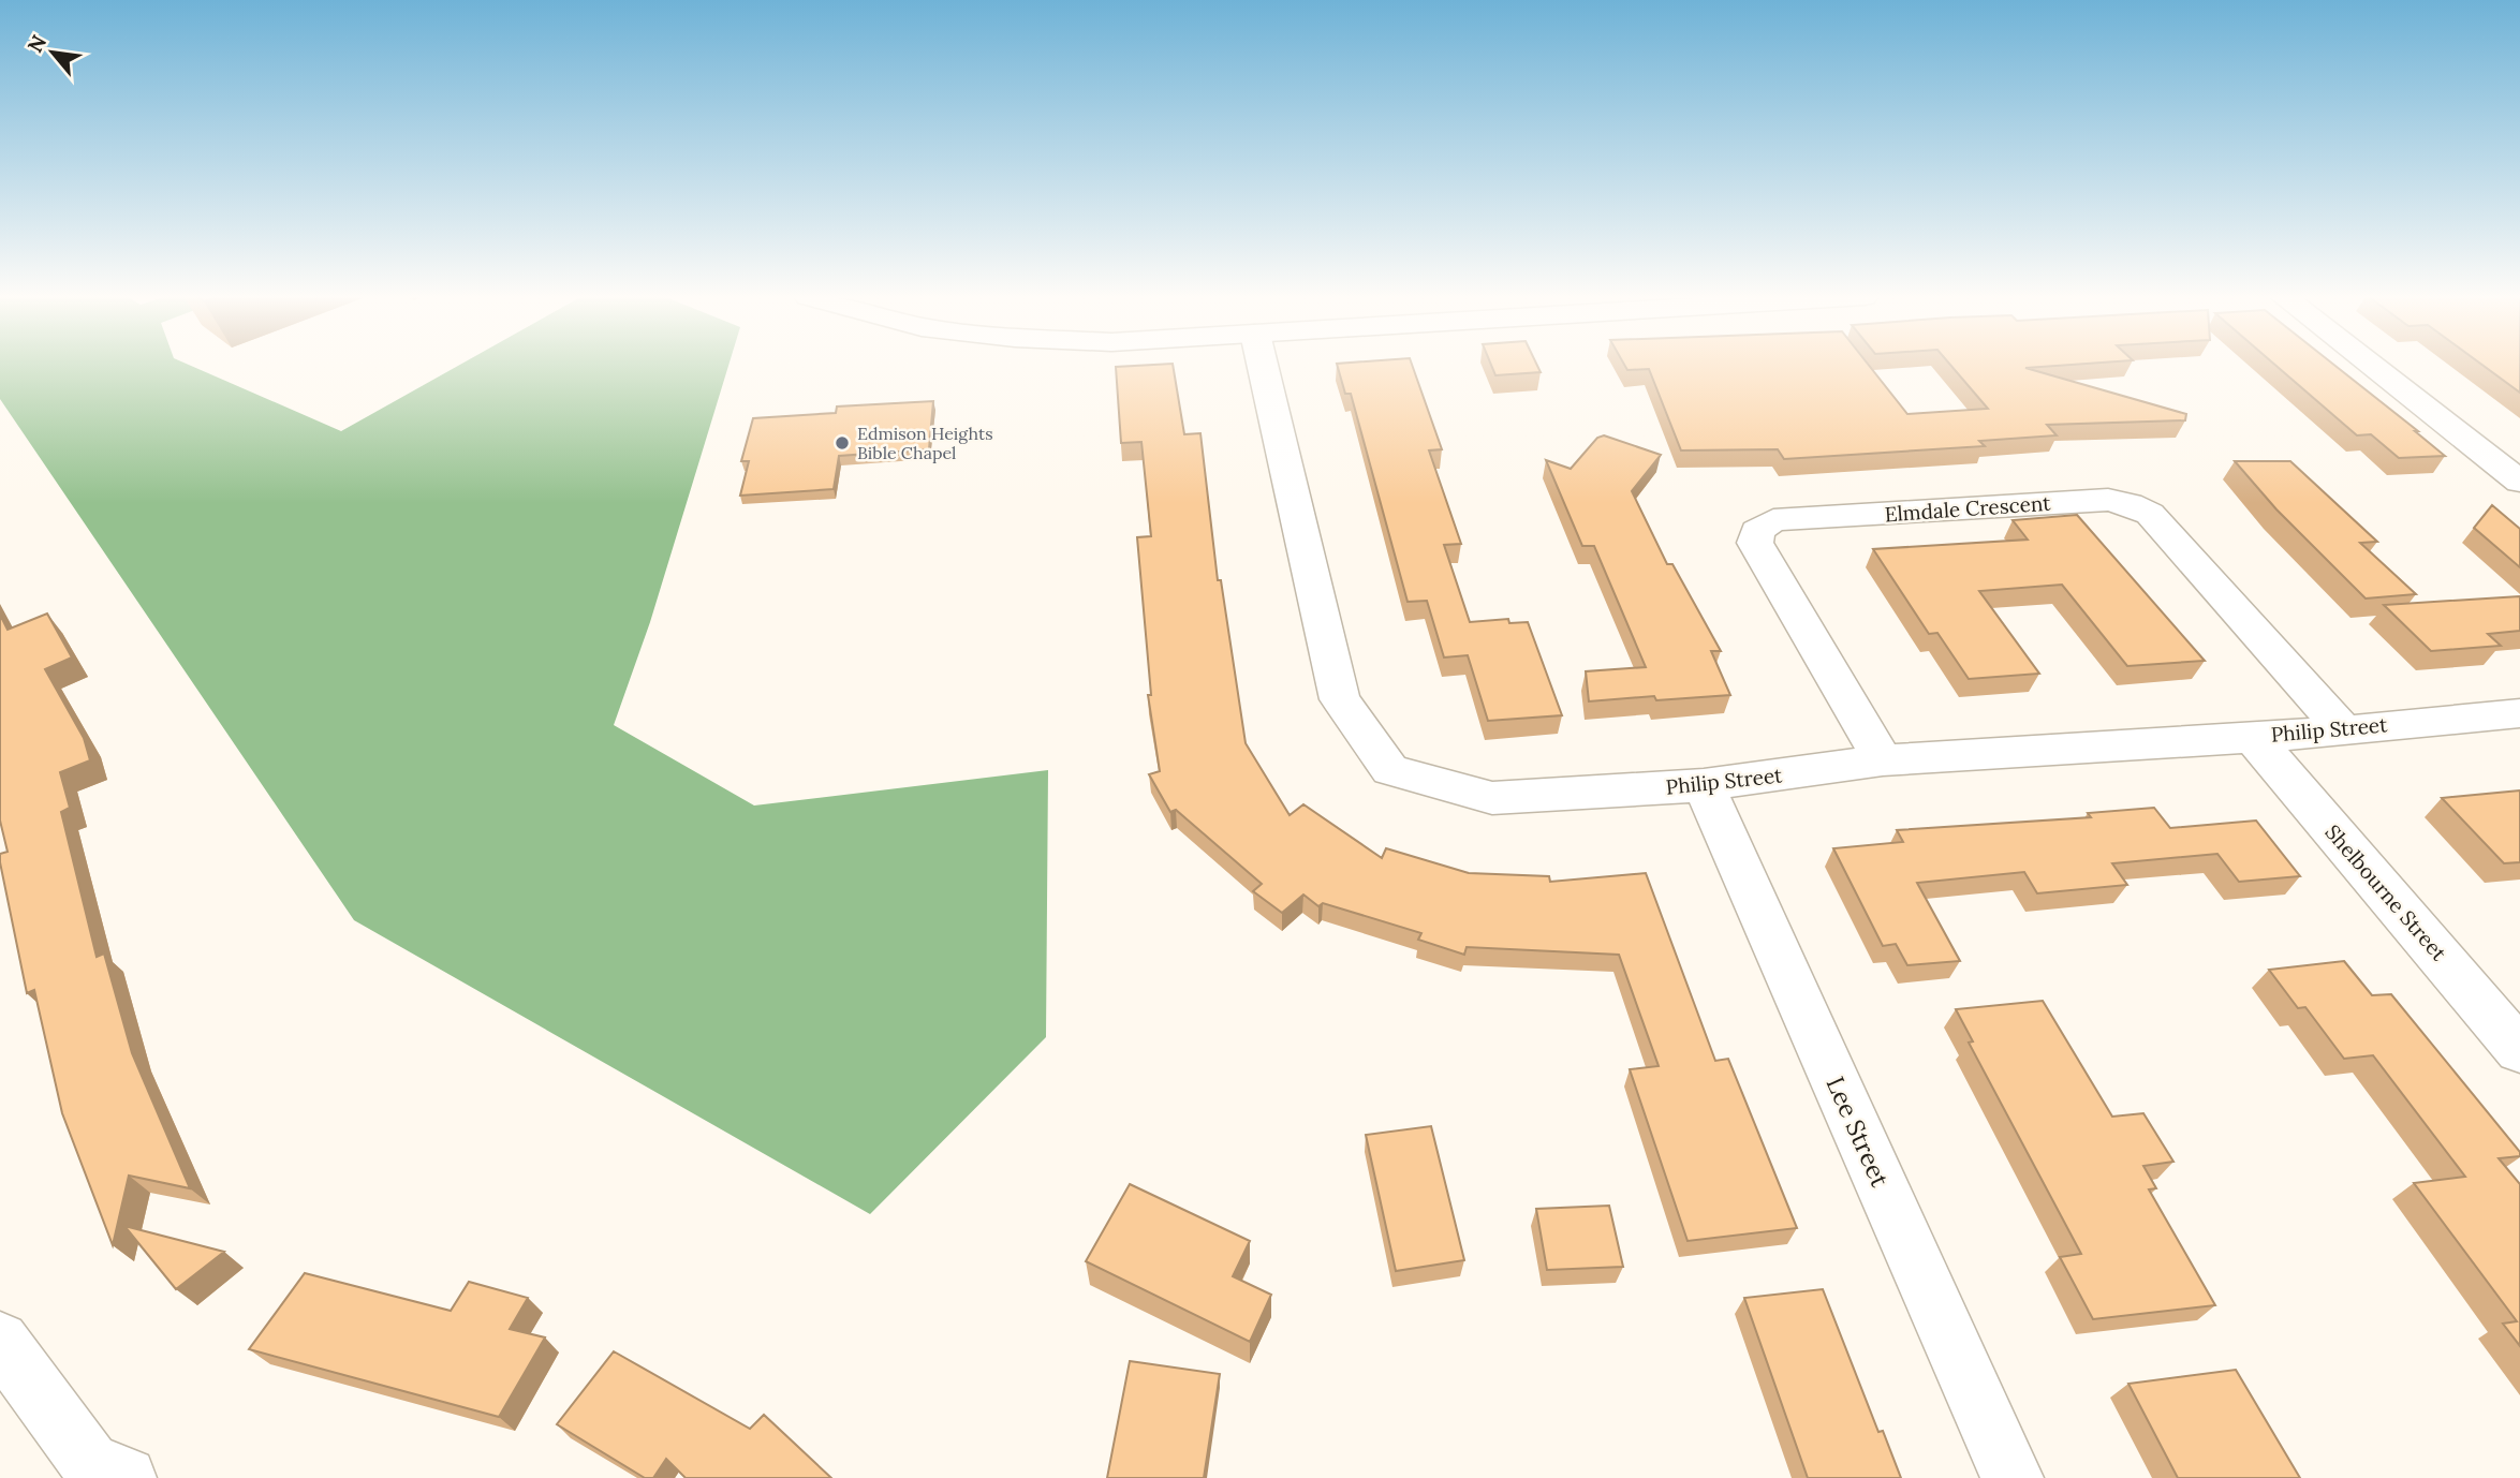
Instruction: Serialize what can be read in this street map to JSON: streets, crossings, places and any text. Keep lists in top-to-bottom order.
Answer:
{
  "streets": {
    "street": [
      "Elmdale Crescent",
      "Philip Street",
      "Shelbourne Street",
      "Lee Street"
    ]
  },
  "crossings": [
    ["Elmdale Crescent", "Philip Street"],
    ["Philip Street", "Shelbourne Street"],
    ["Philip Street", "Lee Street"]
  ],
  "places": ["Edmison Heights Bible Chapel"],
  "north": "top left"
}
